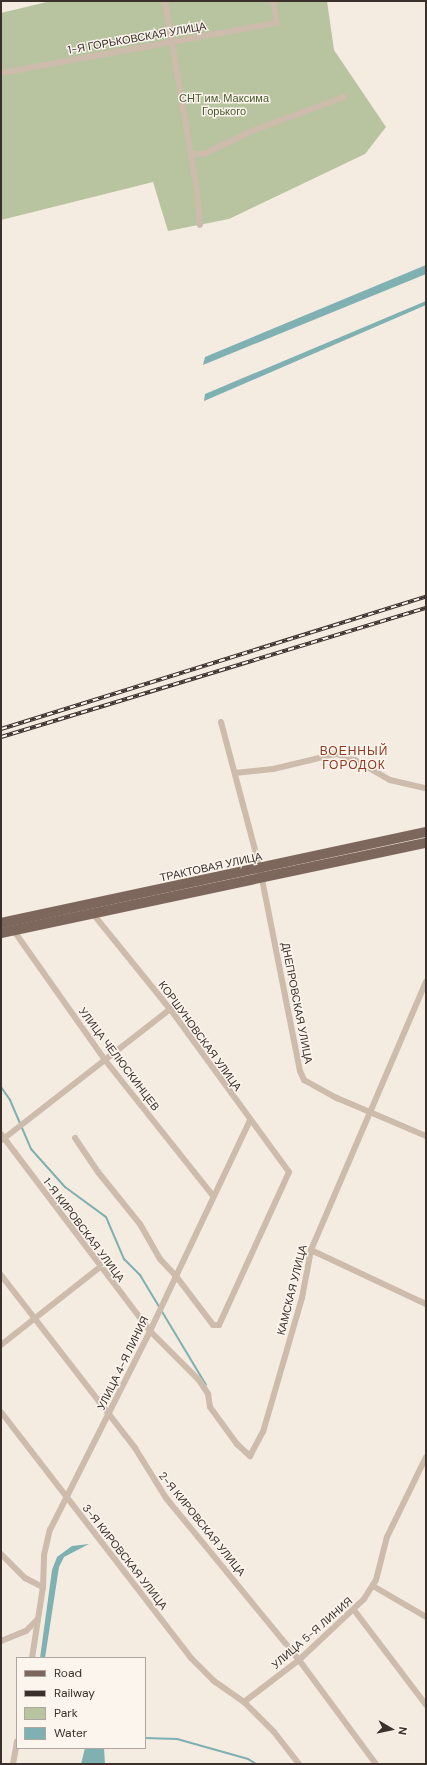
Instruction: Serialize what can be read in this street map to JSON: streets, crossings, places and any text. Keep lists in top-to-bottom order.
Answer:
{
  "streets": {
    "main road": ["ТРАКТОВАЯ УЛИЦА"],
    "street": [
      "1-Я ГОРЬКОВСКАЯ УЛИЦА",
      "ДНЕПРОВСКАЯ УЛИЦА",
      "КОРШУНОВСКАЯ УЛИЦА",
      "УЛИЦА ЧЕЛЮСКИНЦЕВ",
      "1-Я КИРОВСКАЯ УЛИЦА",
      "КАМСКАЯ УЛИЦА",
      "УЛИЦА 4-Я ЛИНИЯ",
      "2-Я КИРОВСКАЯ УЛИЦА",
      "3-Я КИРОВСКАЯ УЛИЦА",
      "УЛИЦА 5-Я ЛИНИЯ"
    ]
  },
  "crossings": [
    ["ТРАКТОВАЯ УЛИЦА", "ДНЕПРОВСКАЯ УЛИЦА"],
    ["ТРАКТОВАЯ УЛИЦА", "КОРШУНОВСКАЯ УЛИЦА"],
    ["ТРАКТОВАЯ УЛИЦА", "УЛИЦА ЧЕЛЮСКИНЦЕВ"],
    ["ДНЕПРОВСКАЯ УЛИЦА", "КАМСКАЯ УЛИЦА"],
    ["КОРШУНОВСКАЯ УЛИЦА", "УЛИЦА 4-Я ЛИНИЯ"],
    ["УЛИЦА ЧЕЛЮСКИНЦЕВ", "УЛИЦА 4-Я ЛИНИЯ"],
    ["1-Я КИРОВСКАЯ УЛИЦА", "КАМСКАЯ УЛИЦА"],
    ["1-Я КИРОВСКАЯ УЛИЦА", "УЛИЦА 4-Я ЛИНИЯ"],
    ["КАМСКАЯ УЛИЦА", "УЛИЦА 4-Я ЛИНИЯ"],
    ["УЛИЦА 4-Я ЛИНИЯ", "2-Я КИРОВСКАЯ УЛИЦА"],
    ["УЛИЦА 4-Я ЛИНИЯ", "3-Я КИРОВСКАЯ УЛИЦА"],
    ["2-Я КИРОВСКАЯ УЛИЦА", "УЛИЦА 5-Я ЛИНИЯ"],
    ["3-Я КИРОВСКАЯ УЛИЦА", "УЛИЦА 5-Я ЛИНИЯ"]
  ],
  "districts": ["ВОЕННЫЙ ГОРОДОК"],
  "parks": ["СНТ им. Максима Горького"],
  "legend": [
    "Road",
    "Railway",
    "Park",
    "Water"
  ],
  "north": "right"
}
